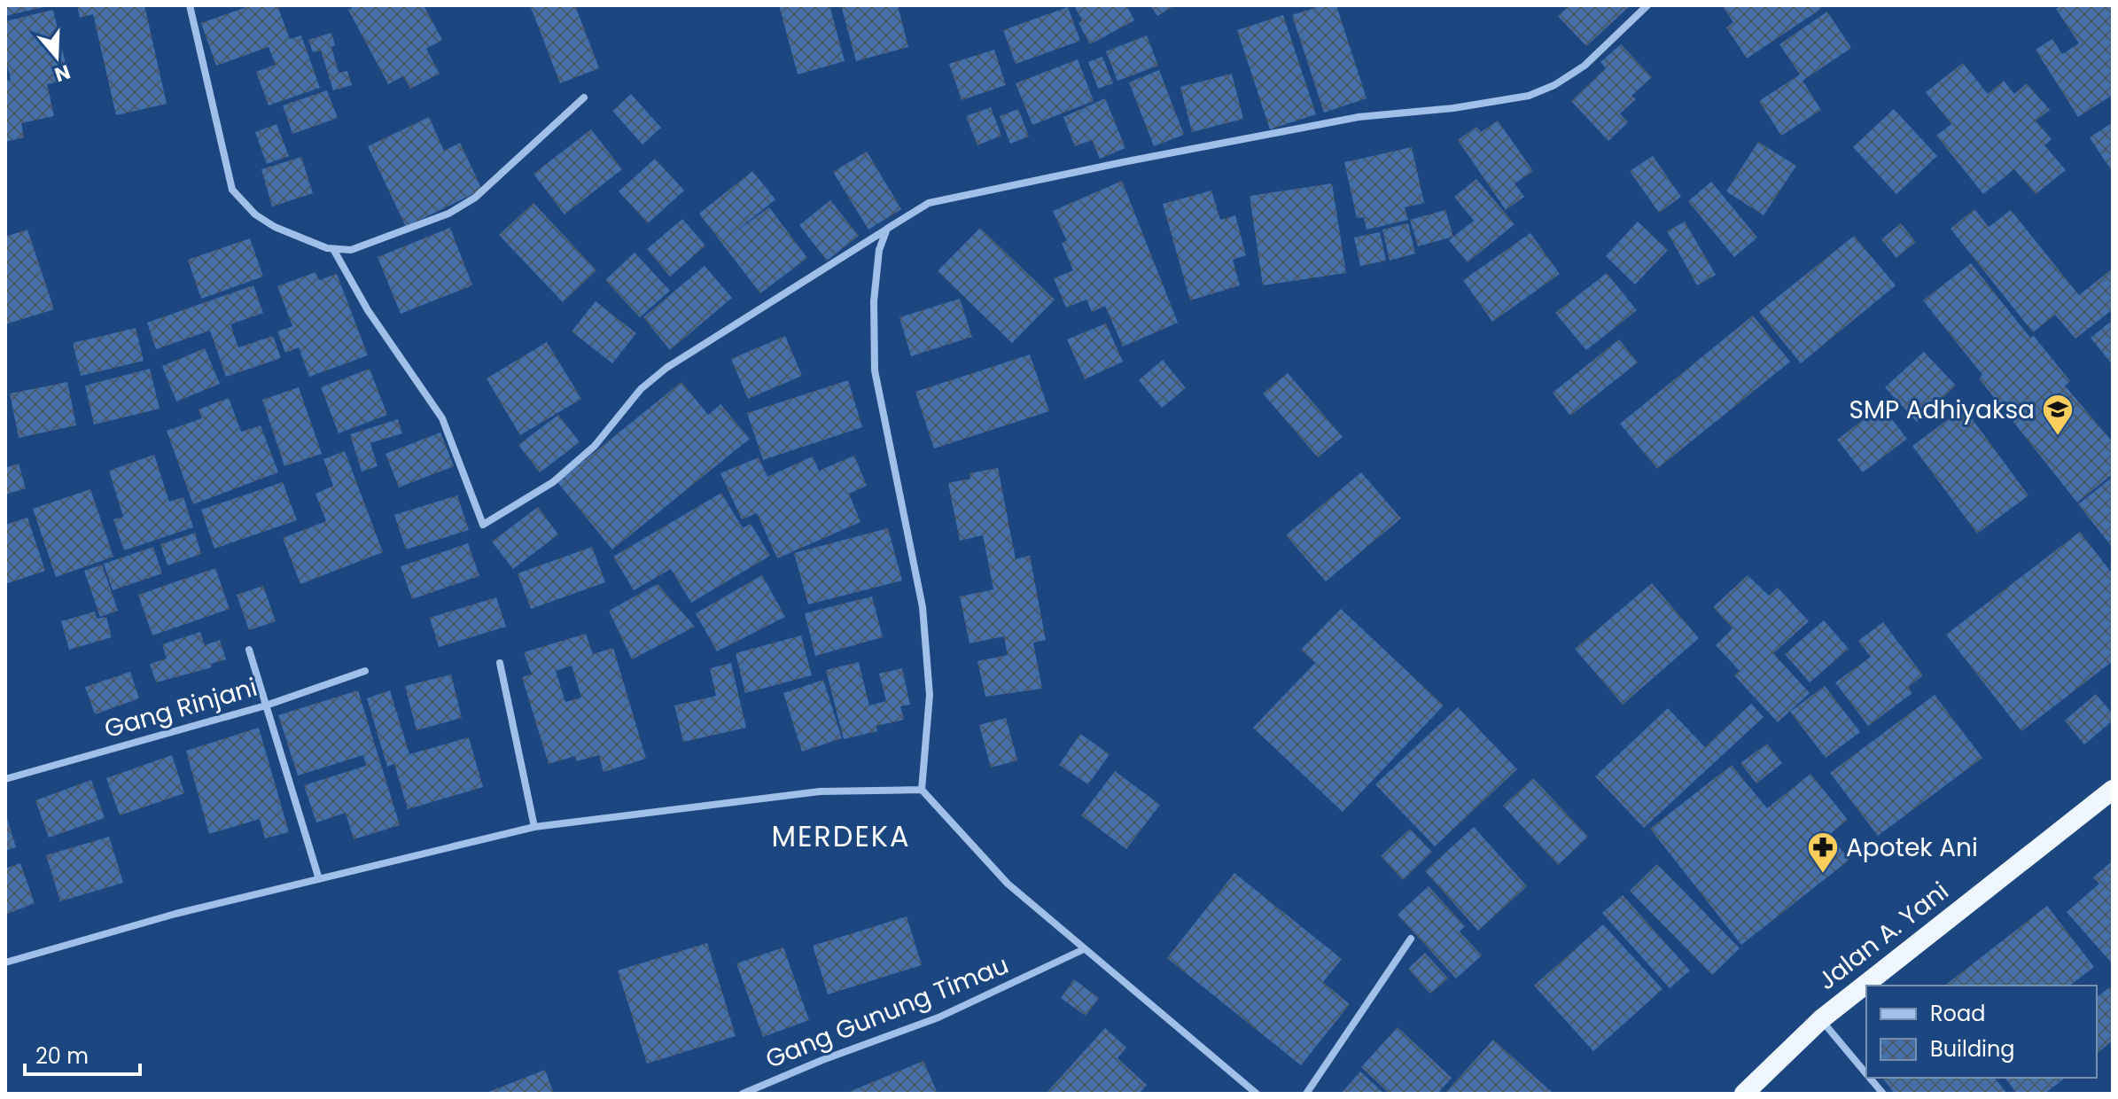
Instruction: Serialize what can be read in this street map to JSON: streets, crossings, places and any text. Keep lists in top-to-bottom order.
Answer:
{
  "streets": {
    "highway": ["Jalan A. Yani"],
    "street": ["Gang Rinjani", "Gang Gunung Timau"]
  },
  "districts": ["MERDEKA"],
  "places": {
    "school or university": ["SMP Adhiyaksa"],
    "pharmacy": ["Apotek Ani"]
  },
  "legend": ["Road", "Building"],
  "scale_bar": "20 m",
  "north": "bottom"
}
